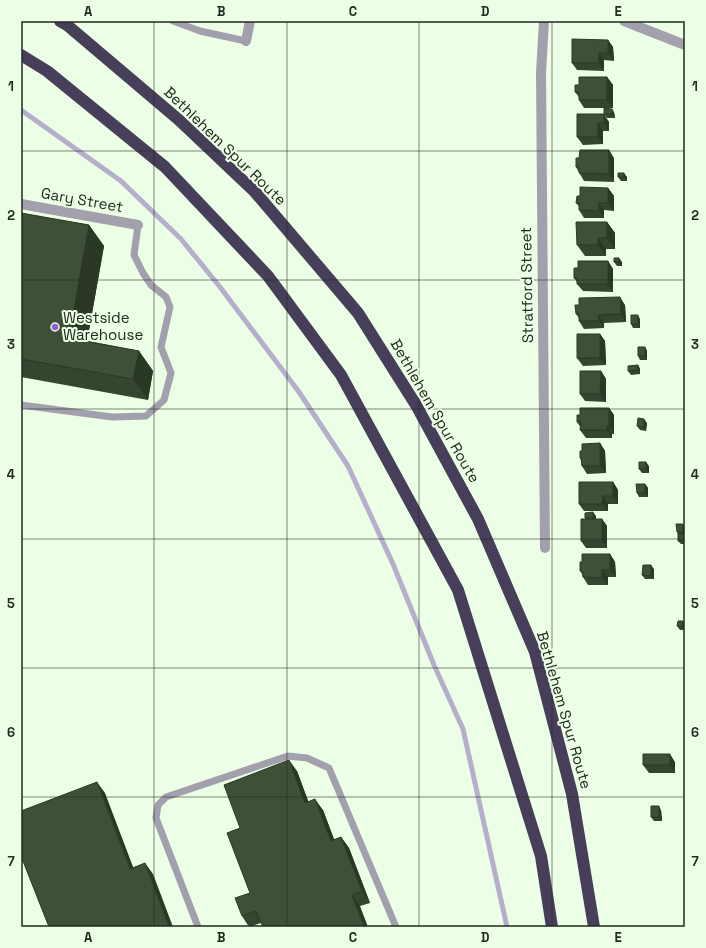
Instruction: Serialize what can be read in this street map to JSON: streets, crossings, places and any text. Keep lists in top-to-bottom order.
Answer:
{
  "streets": {
    "highway": ["Bethlehem Spur Route"],
    "street": ["Gary Street", "Stratford Street"]
  },
  "places": ["Westside Warehouse"],
  "grid": {
    "columns": [
      "A",
      "B",
      "C",
      "D",
      "E"
    ],
    "rows": [
      "1",
      "2",
      "3",
      "4",
      "5",
      "6",
      "7"
    ]
  }
}
